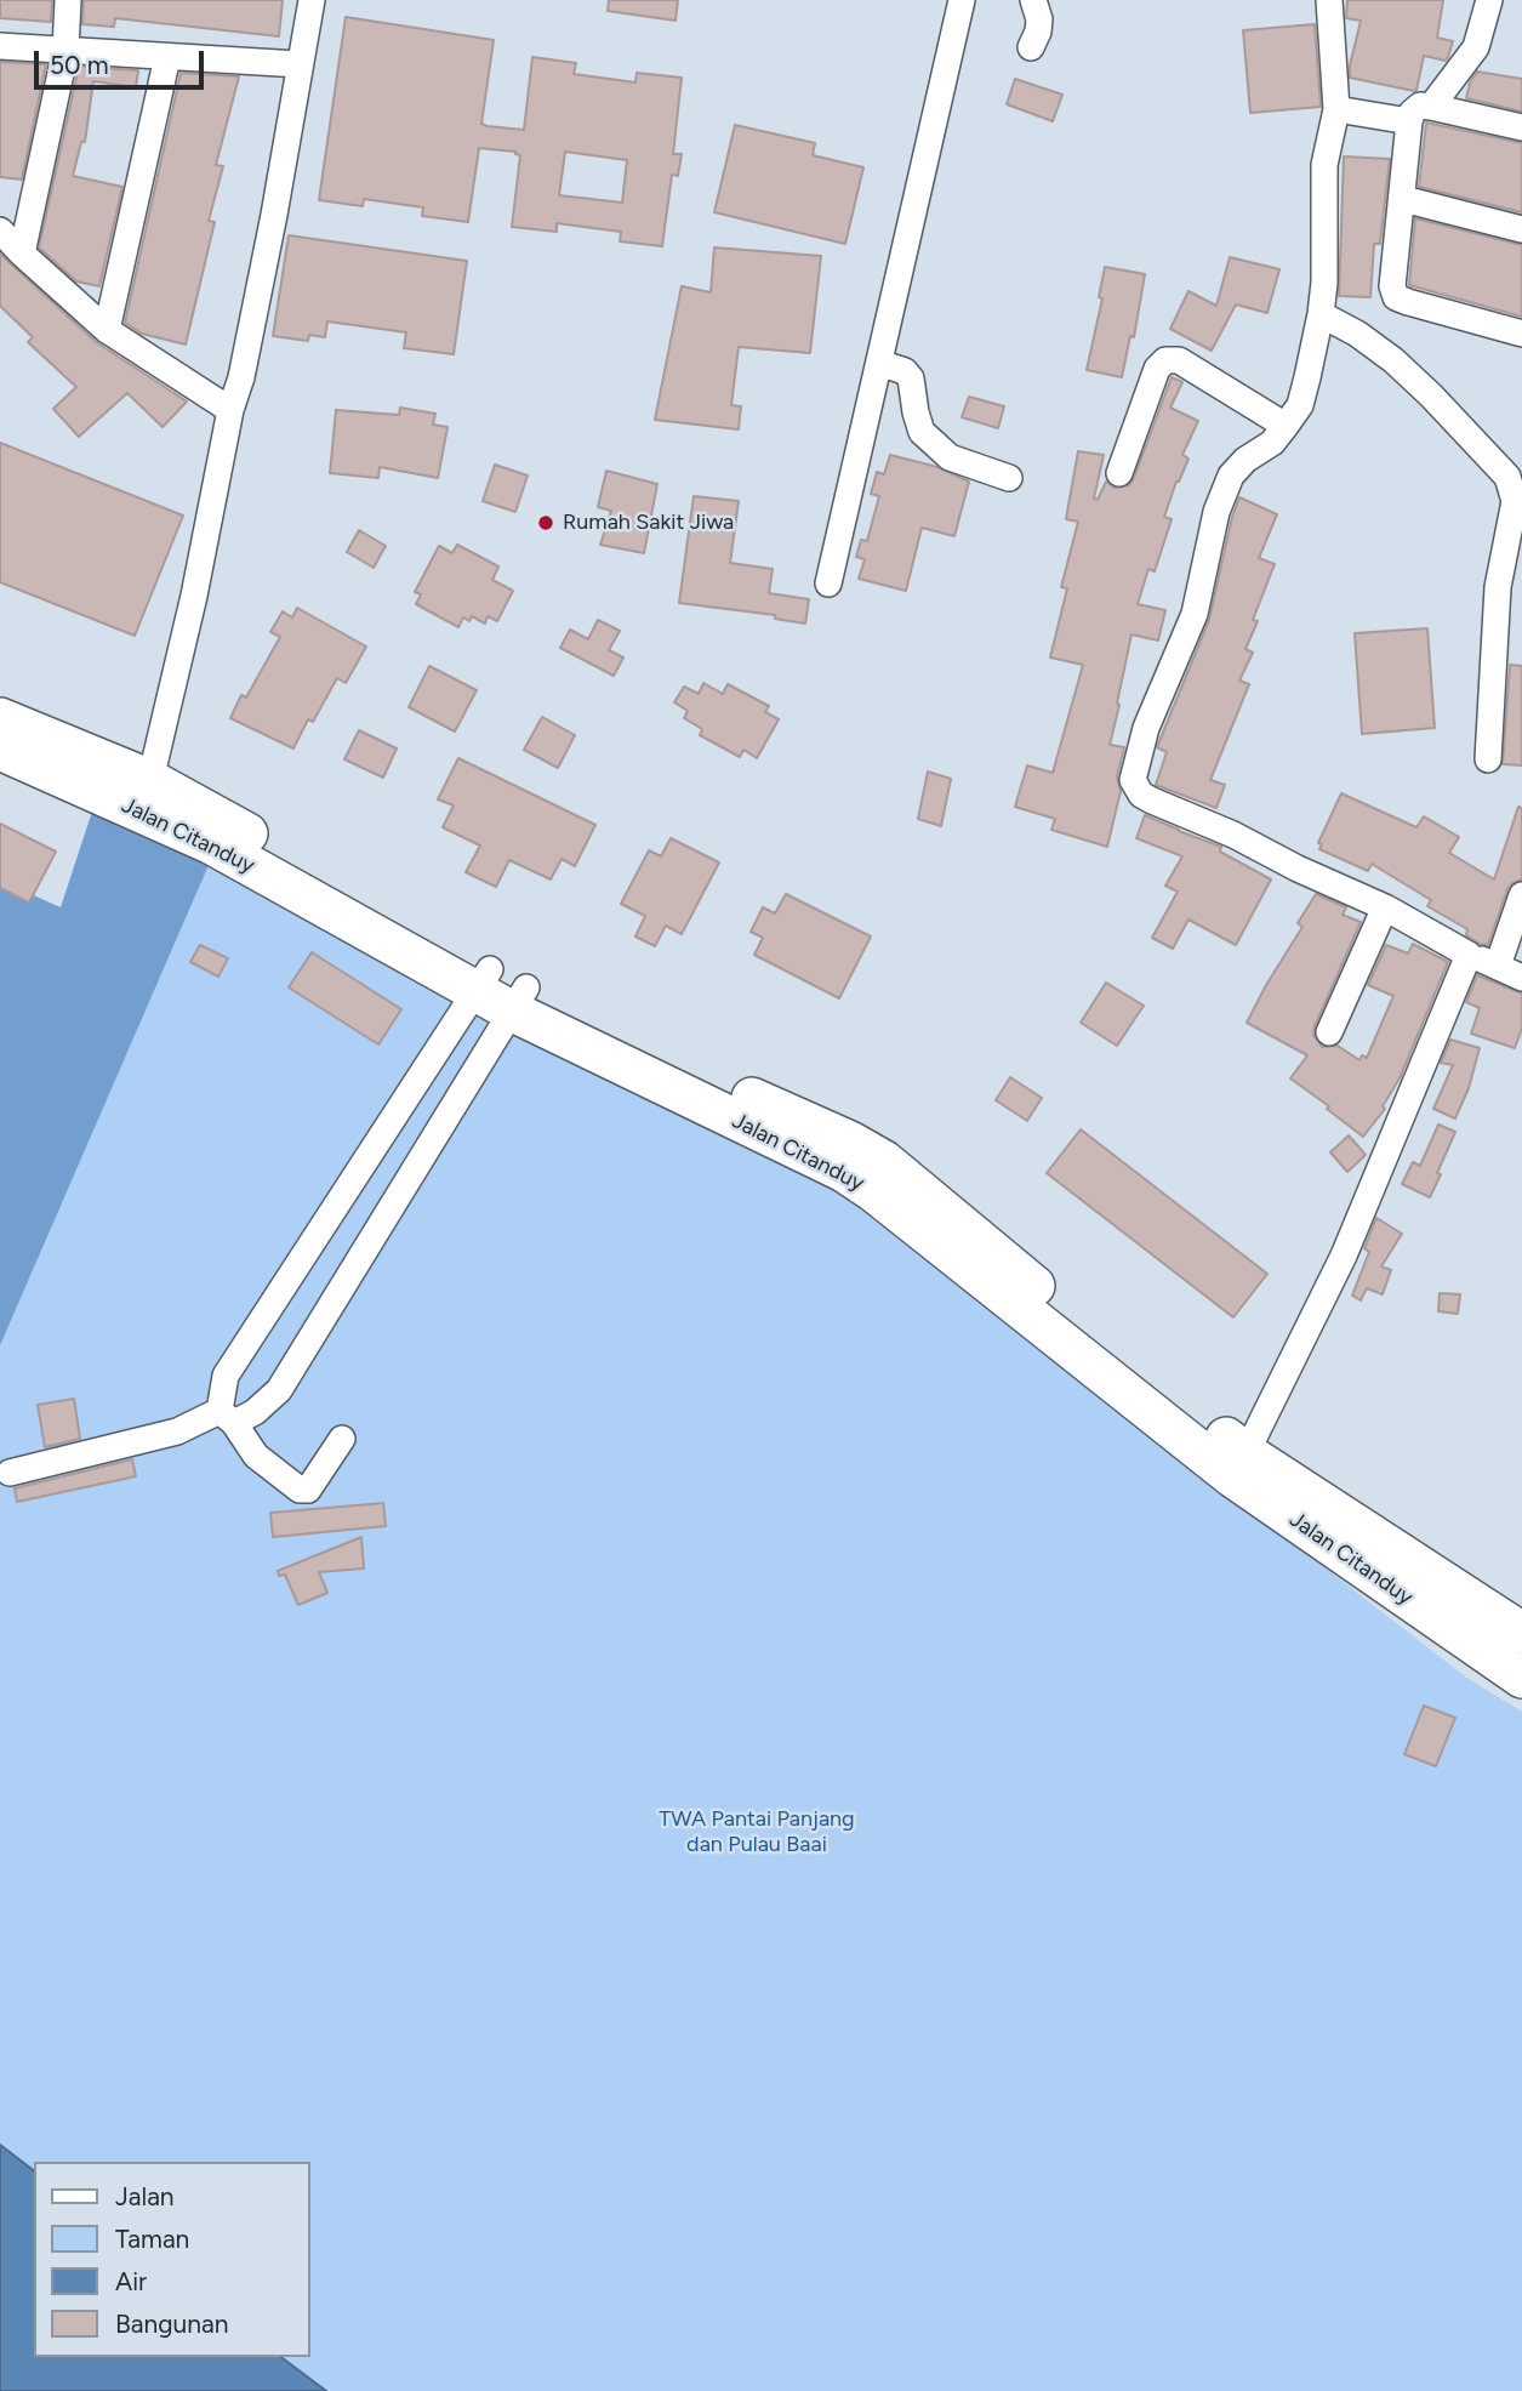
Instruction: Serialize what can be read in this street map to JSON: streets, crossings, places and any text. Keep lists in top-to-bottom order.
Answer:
{
  "streets": {
    "main road": ["Jalan Citanduy"]
  },
  "parks": ["TWA Pantai Panjang dan Pulau Baai"],
  "places": ["Rumah Sakit Jiwa"],
  "legend": [
    "Jalan",
    "Taman",
    "Air",
    "Bangunan"
  ],
  "scale_bar": "50 m"
}
